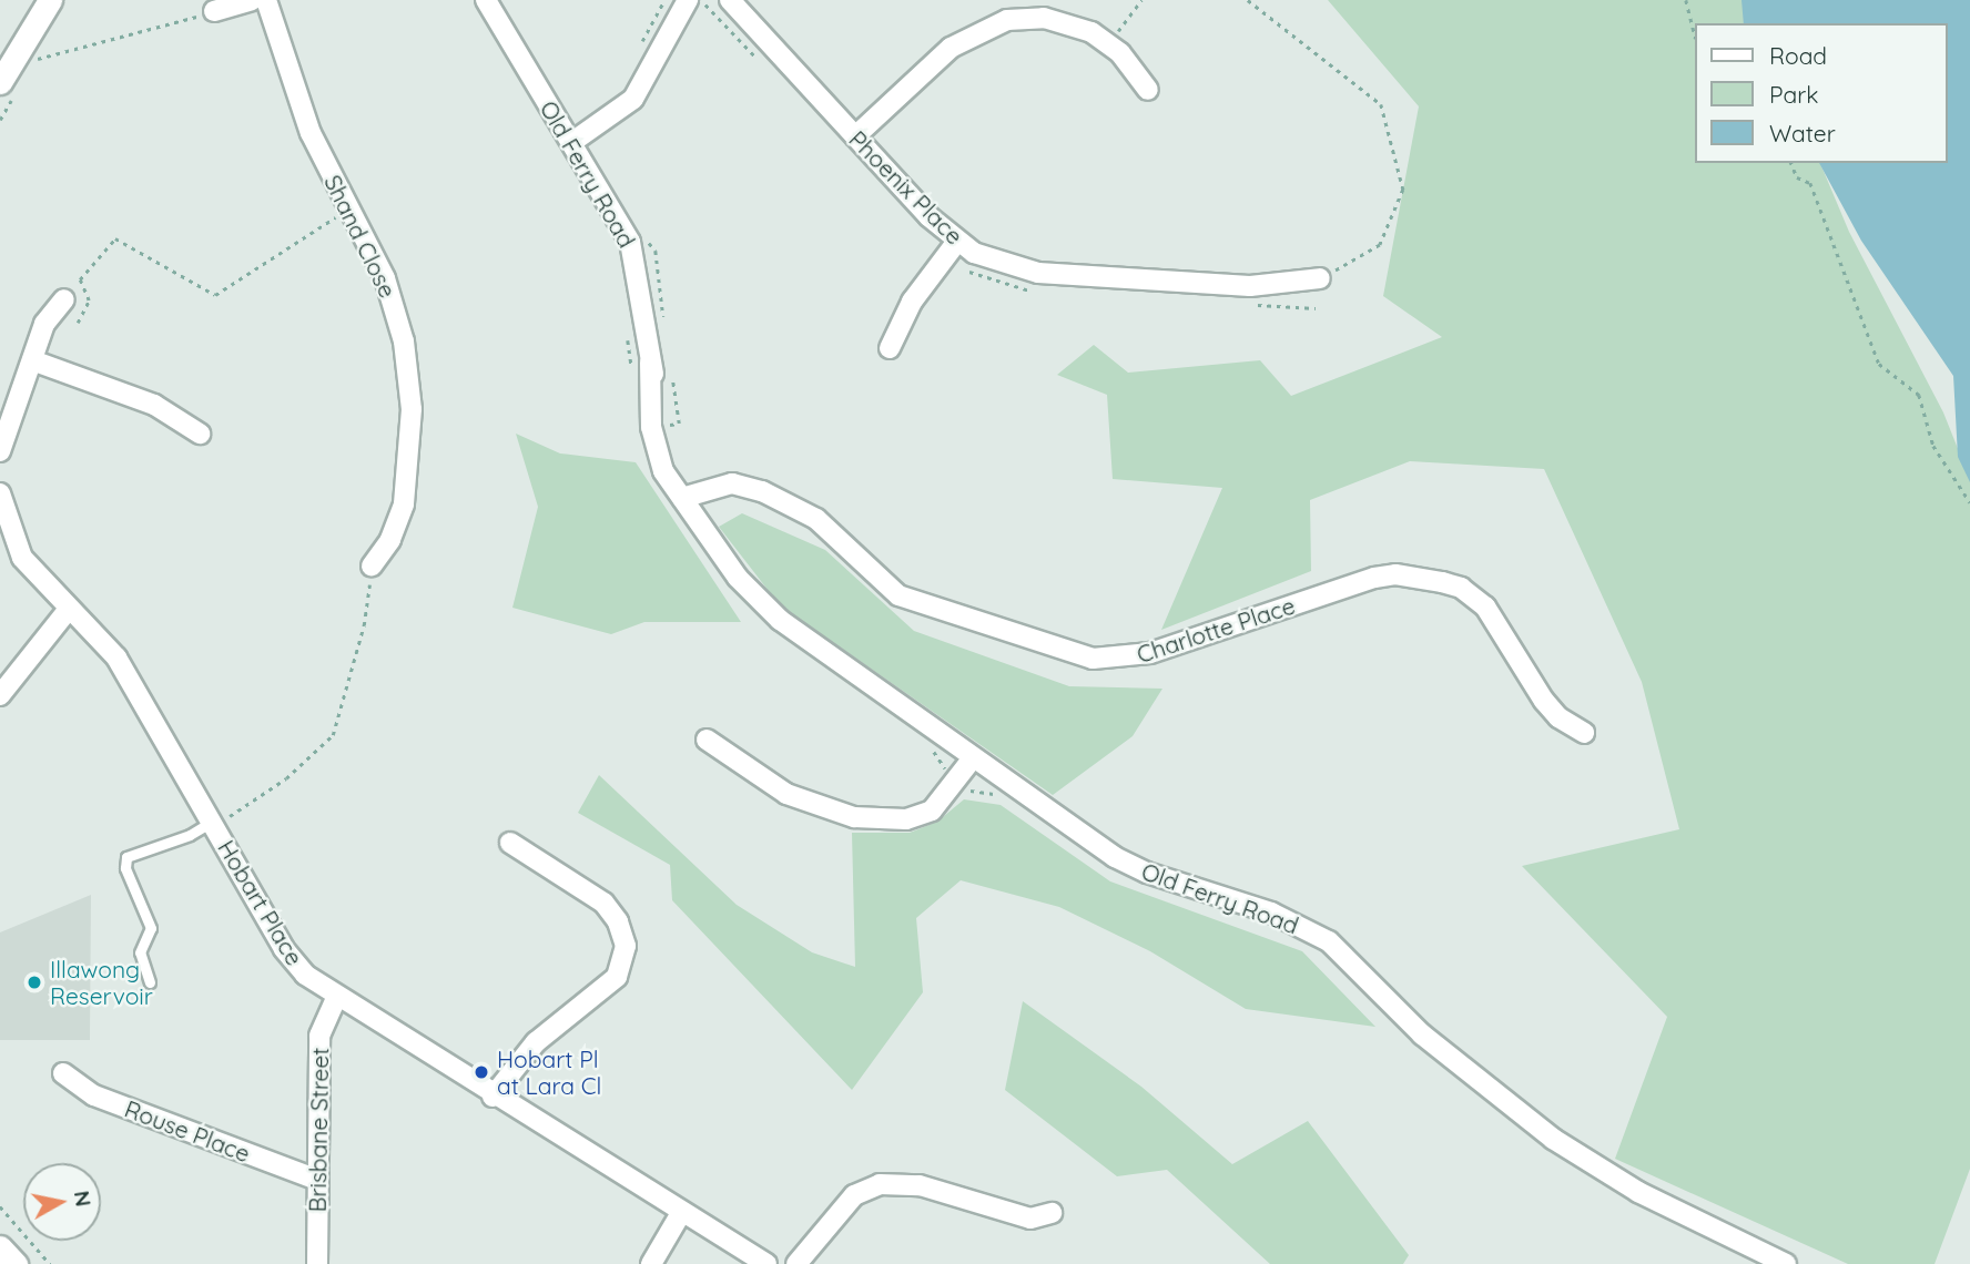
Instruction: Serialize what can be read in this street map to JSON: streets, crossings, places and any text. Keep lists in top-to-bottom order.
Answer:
{
  "streets": {
    "street": [
      "Old Ferry Road",
      "Phoenix Place",
      "Shand Close",
      "Charlotte Place",
      "Hobart Place",
      "Brisbane Street",
      "Rouse Place"
    ]
  },
  "crossings": [
    ["Old Ferry Road", "Charlotte Place"],
    ["Hobart Place", "Brisbane Street"],
    ["Brisbane Street", "Rouse Place"]
  ],
  "places": ["Illawong Reservoir", "Hobart Pl at Lara Cl"],
  "legend": ["Road", "Park", "Water"],
  "north": "right"
}
